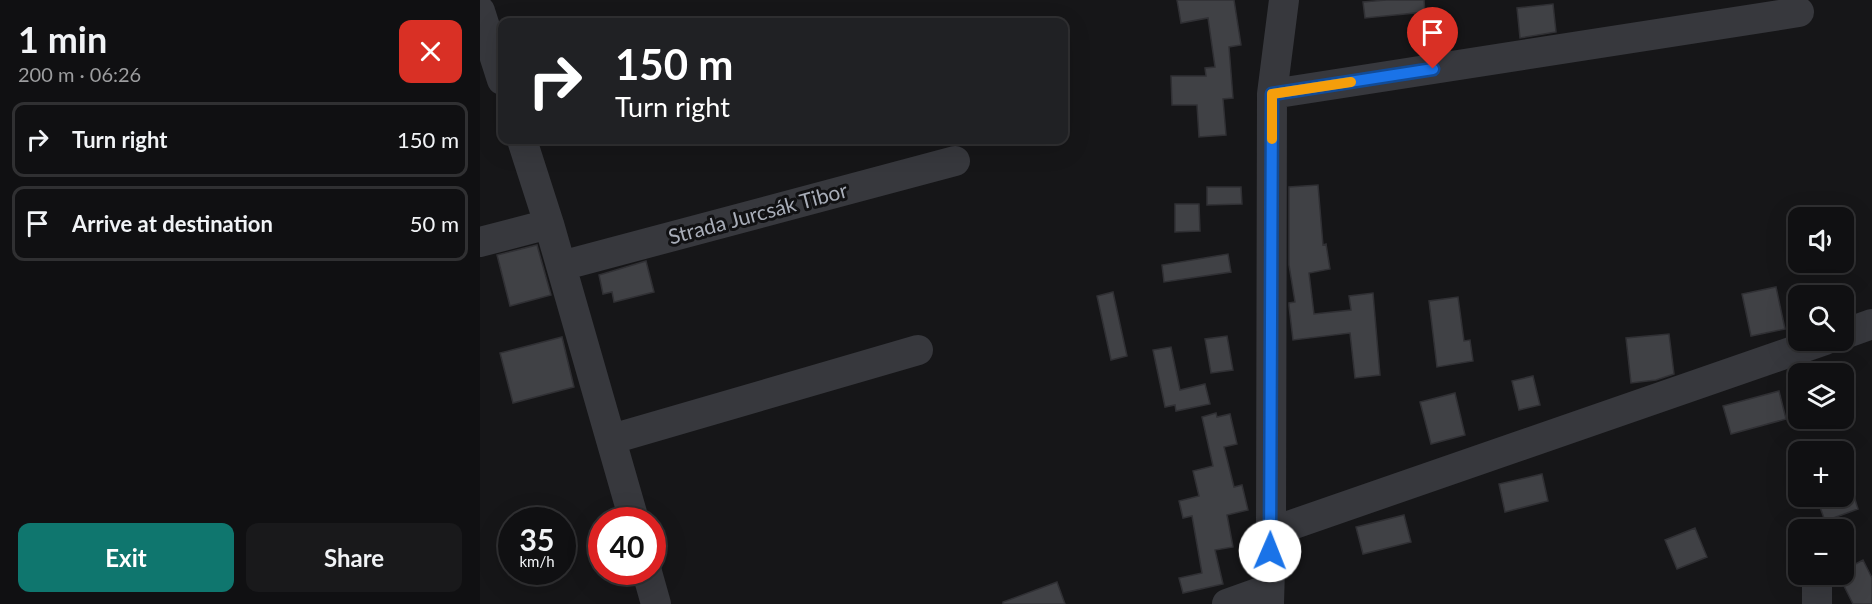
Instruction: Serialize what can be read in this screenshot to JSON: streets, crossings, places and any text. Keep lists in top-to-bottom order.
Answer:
{
  "streets": {
    "street": ["Strada Jurcsák Tibor"]
  },
  "page": {
    "heading": ["1 min", "200 m · 06:26"],
    "turn": ["150 m", "Turn right"],
    "list": [
      {
        "name": "Turn right",
        "value": "150 m"
      },
      {
        "name": "Arrive at destination",
        "value": "50 m"
      }
    ],
    "map_buttons": ["+", "−"],
    "speed": "35 km/h",
    "limit": "40",
    "buttons": ["Exit", "Share"]
  }
}
